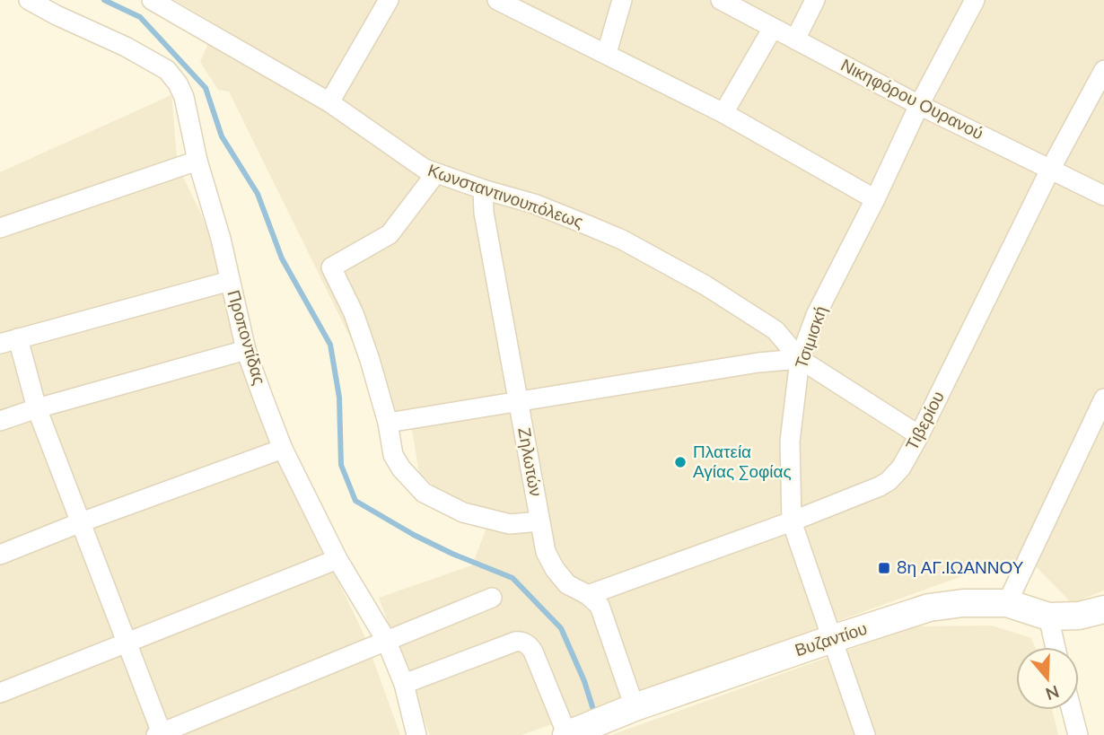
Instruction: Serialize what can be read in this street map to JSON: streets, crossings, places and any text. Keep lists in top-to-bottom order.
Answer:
{
  "streets": {
    "street": [
      "Νικηφόρου Ουρανού",
      "Κωνσταντινουπόλεως",
      "Προποντίδας",
      "Τσιμισκή",
      "Τιβερίου",
      "Ζηλωτών",
      "Βυζαντίου"
    ]
  },
  "crossings": [
    ["Νικηφόρου Ουρανού", "Τσιμισκή"],
    ["Νικηφόρου Ουρανού", "Τιβερίου"],
    ["Κωνσταντινουπόλεως", "Τσιμισκή"],
    ["Κωνσταντινουπόλεως", "Τιβερίου"],
    ["Κωνσταντινουπόλεως", "Ζηλωτών"],
    ["Τσιμισκή", "Τιβερίου"],
    ["Τσιμισκή", "Βυζαντίου"],
    ["Τιβερίου", "Ζηλωτών"],
    ["Ζηλωτών", "Βυζαντίου"]
  ],
  "places": {
    "other": ["Πλατεία Αγίας Σοφίας"],
    "transit": ["8η ΑΓ.ΙΩΑΝΝΟΥ"]
  },
  "north": "bottom"
}
